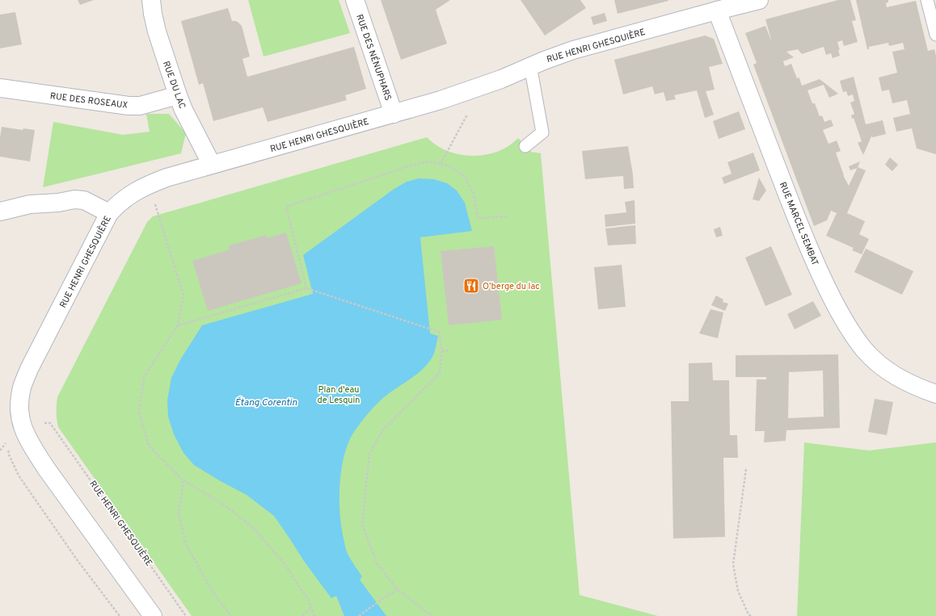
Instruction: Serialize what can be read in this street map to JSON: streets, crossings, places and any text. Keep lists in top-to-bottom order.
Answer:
{
  "streets": {
    "street": [
      "RUE HENRI GHESQUIÈRE",
      "RUE DES NÉNUPHARS",
      "RUE DU LAC",
      "RUE DES ROSEAUX",
      "RUE MARCEL SEMBAT"
    ]
  },
  "crossings": [
    ["RUE HENRI GHESQUIÈRE", "RUE DES NÉNUPHARS"],
    ["RUE HENRI GHESQUIÈRE", "RUE DU LAC"],
    ["RUE HENRI GHESQUIÈRE", "RUE MARCEL SEMBAT"],
    ["RUE DU LAC", "RUE DES ROSEAUX"]
  ],
  "water": ["Étang Corentin"],
  "parks": ["Plan d'eau de Lesquin"],
  "places": {
    "restaurant": ["O’berge du lac"]
  }
}
